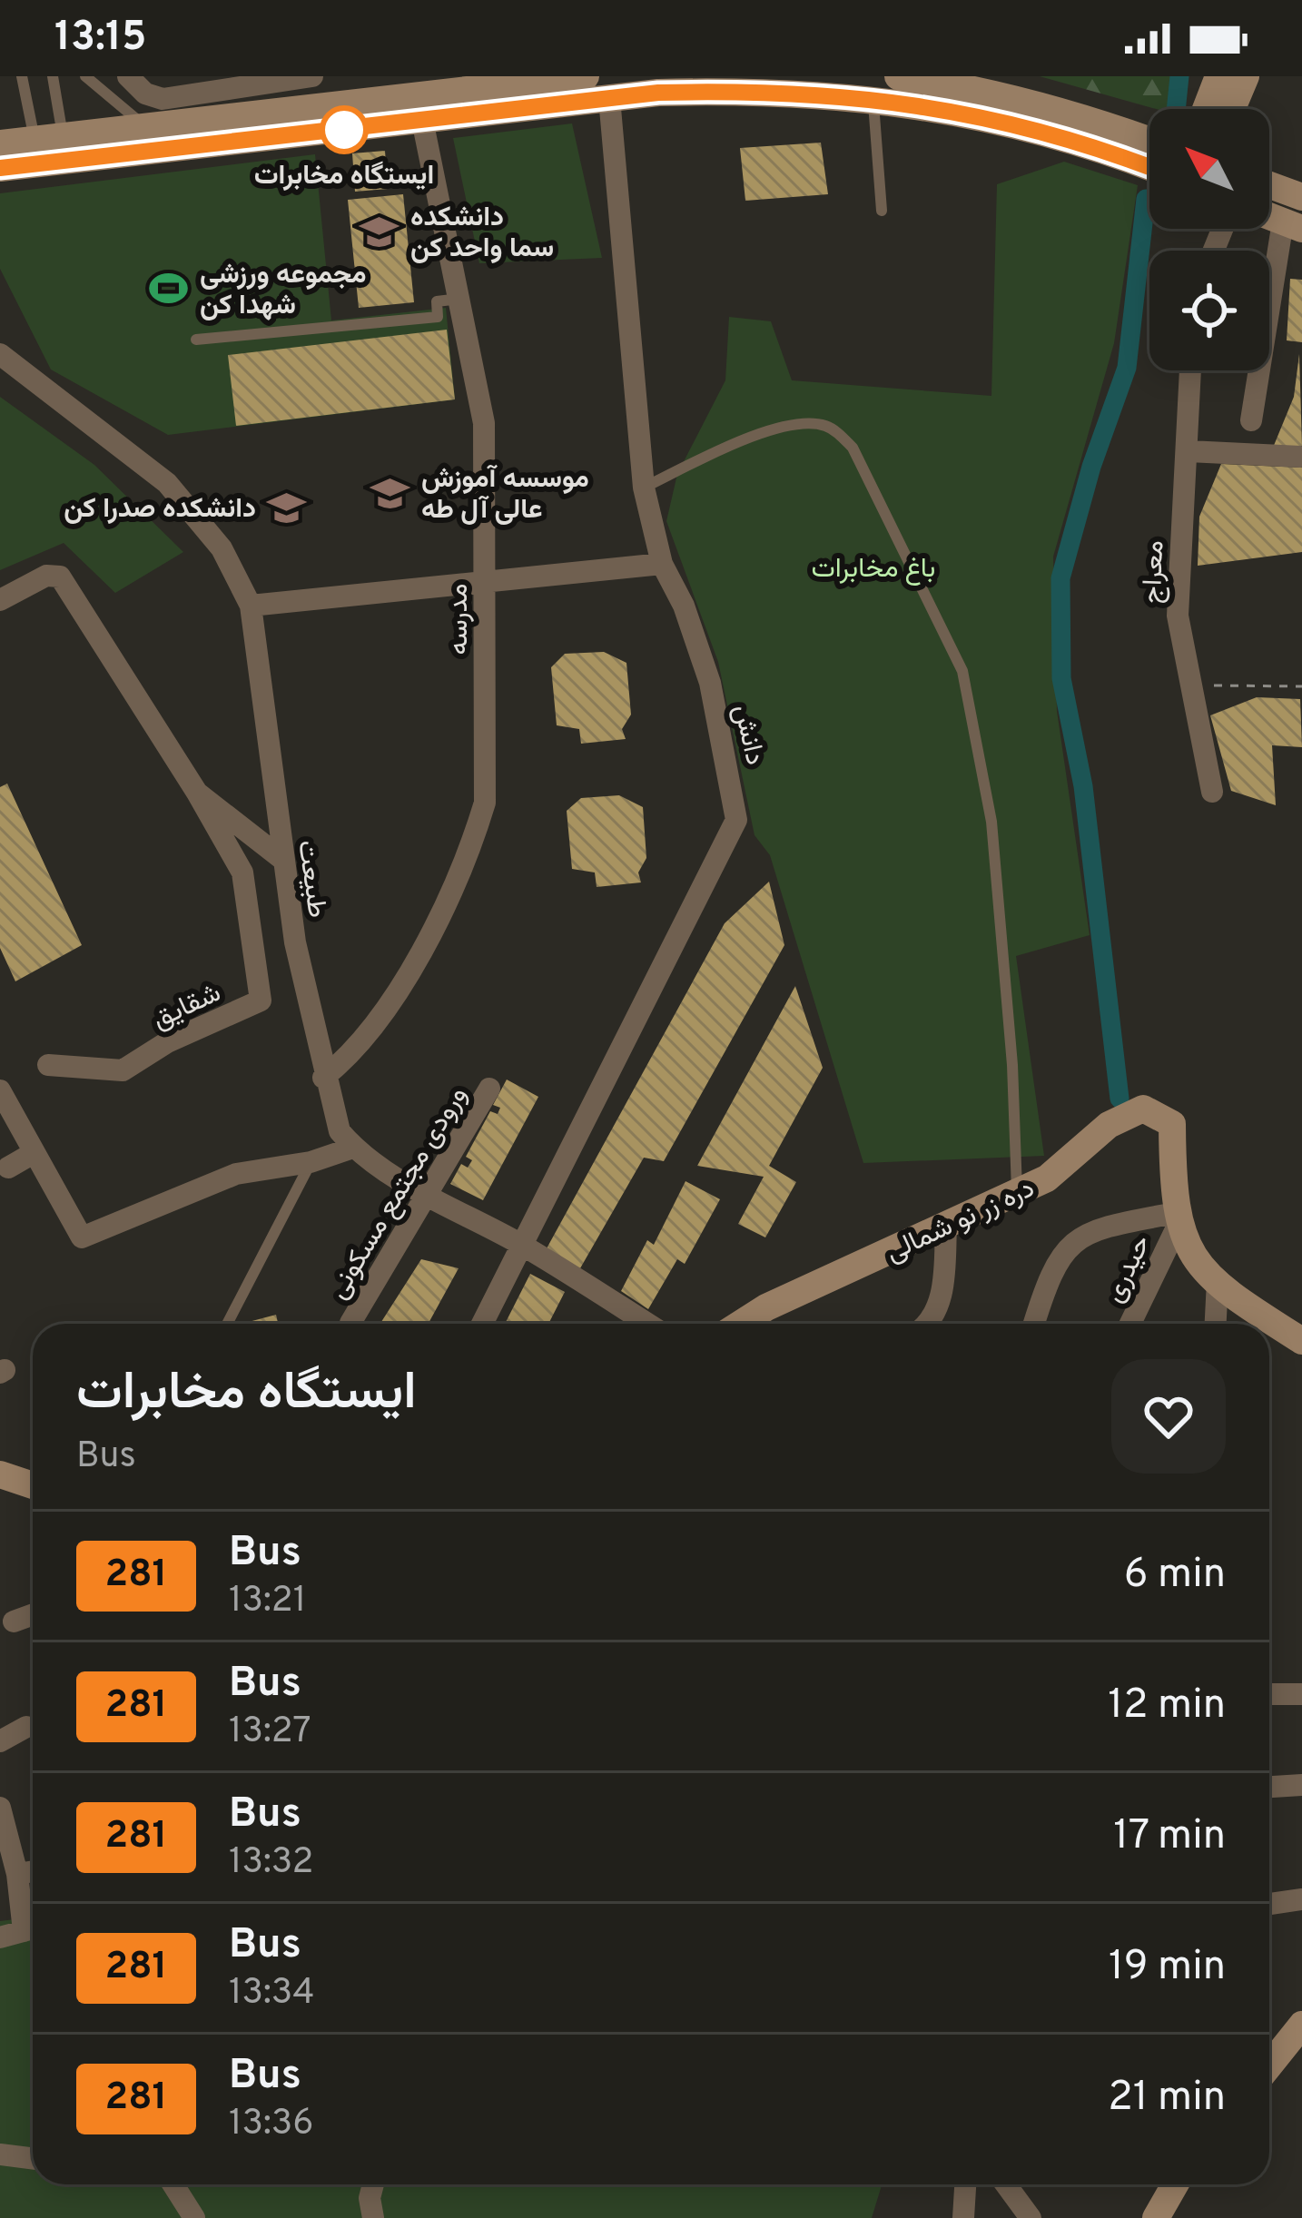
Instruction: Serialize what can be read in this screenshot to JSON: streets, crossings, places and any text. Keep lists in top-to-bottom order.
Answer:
{
  "streets": {
    "main road": ["دره زر نو شمالی"],
    "street": [
      "معراج",
      "مدرسه",
      "دانش",
      "طبیعت",
      "شقایق",
      "ورودی مجتمع مسکونی",
      "حیدری"
    ]
  },
  "crossings": [
    ["مدرسه", "طبیعت"],
    ["طبیعت", "شقایق"],
    ["دره زر نو شمالی", "حیدری"]
  ],
  "parks": ["باغ مخابرات"],
  "places": {
    "other": ["ایستگاه مخابرات"],
    "school or university": ["دانشکده سما واحد کن", "موسسه آموزش عالی آل طه", "دانشکده صدرا کن"],
    "sports": ["مجموعه ورزشی شهدا کن"]
  },
  "lines": ["bus line 281"],
  "north": "top left",
  "page": {
    "status": "13:15",
    "heading": ["ایستگاه مخابرات", "Bus"],
    "list": [
      {
        "mark": "281",
        "name": "Bus",
        "note": "13:21",
        "value": "6 min"
      },
      {
        "mark": "281",
        "name": "Bus",
        "note": "13:27",
        "value": "12 min"
      },
      {
        "mark": "281",
        "name": "Bus",
        "note": "13:32",
        "value": "17 min"
      },
      {
        "mark": "281",
        "name": "Bus",
        "note": "13:34",
        "value": "19 min"
      },
      {
        "mark": "281",
        "name": "Bus",
        "note": "13:36",
        "value": "21 min"
      }
    ]
  }
}
